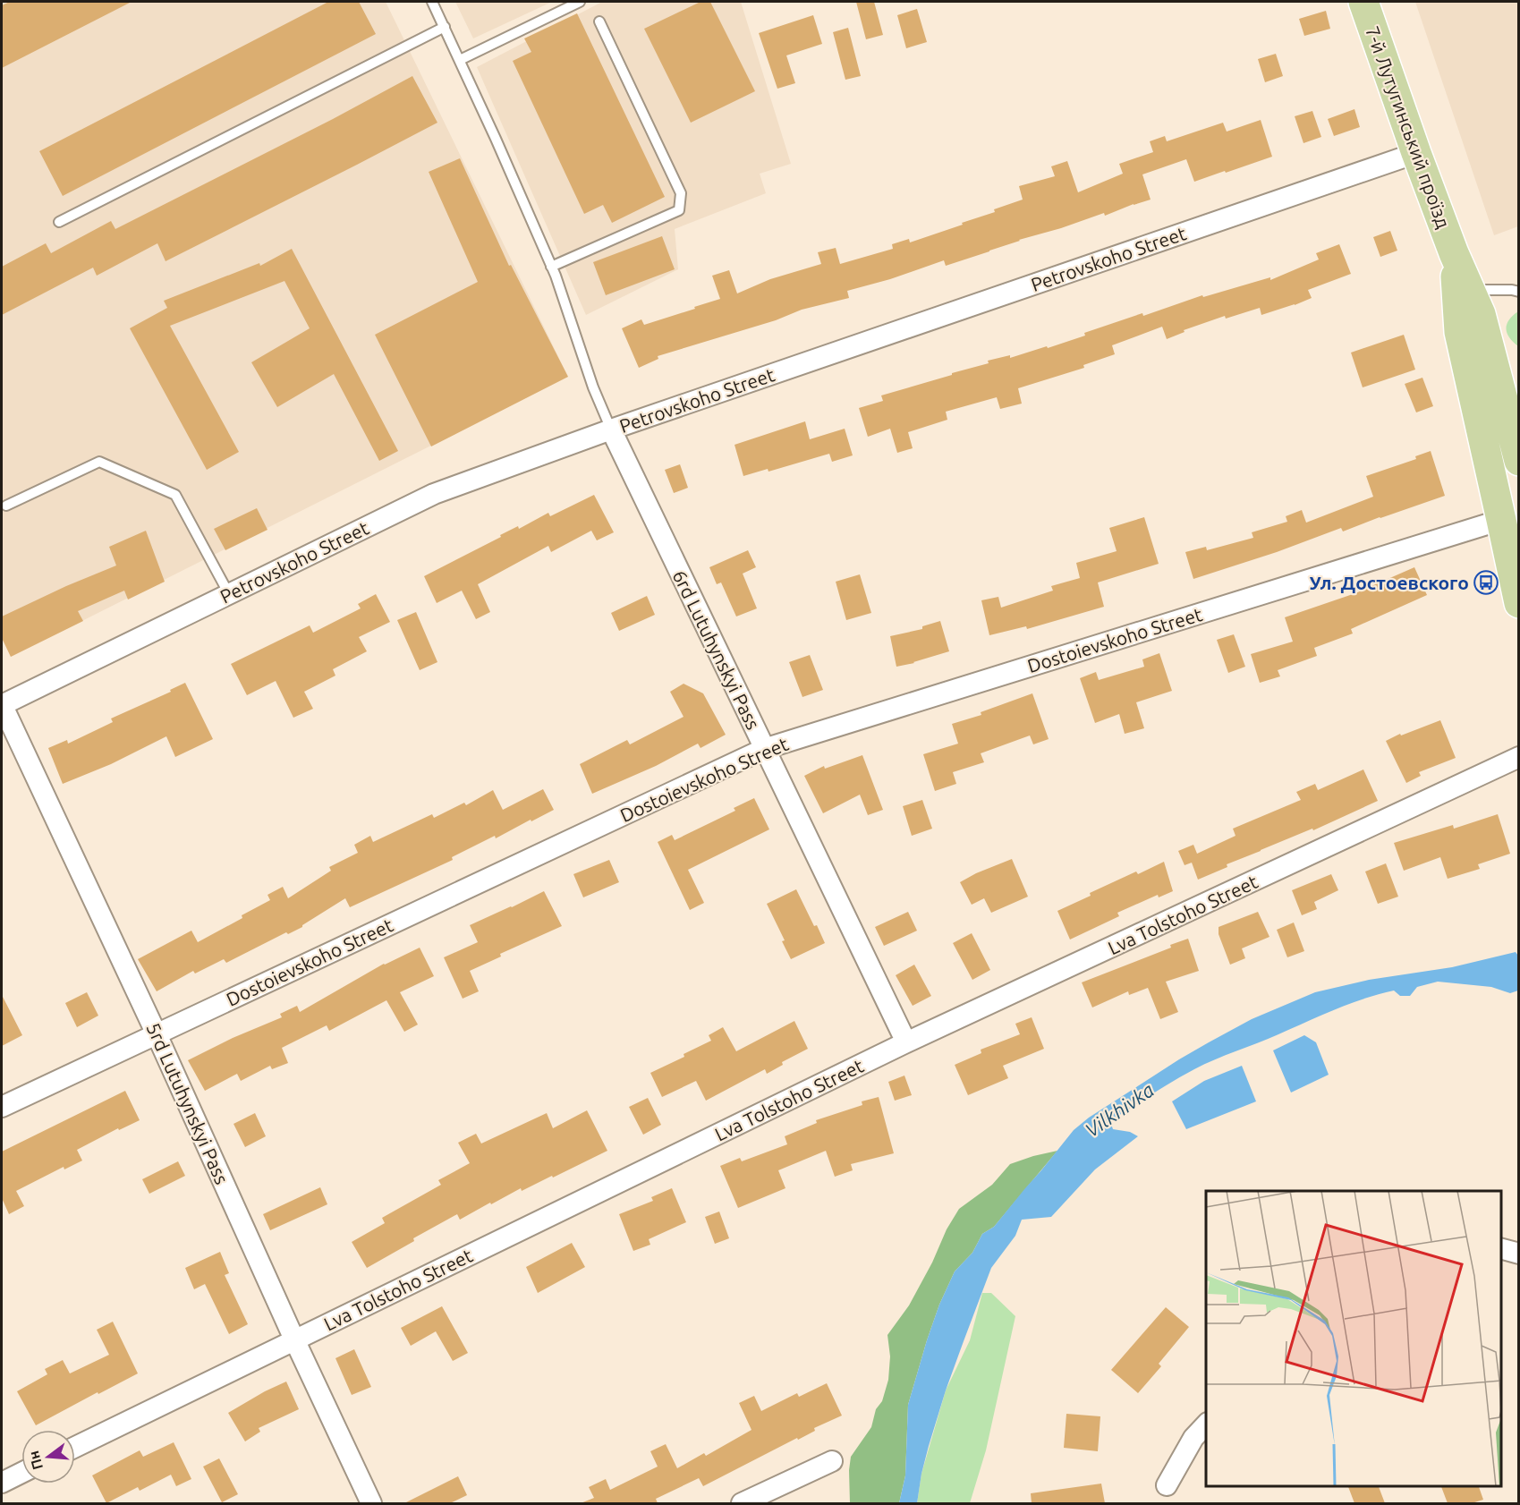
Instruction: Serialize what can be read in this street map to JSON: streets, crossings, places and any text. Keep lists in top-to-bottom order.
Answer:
{
  "streets": {
    "main road": ["7-й Лутугинський проїзд"],
    "street": [
      "Petrovskoho Street",
      "Dostoievskoho Street",
      "6rd Lutuhynskyi Pass",
      "Lva Tolstoho Street",
      "5rd Lutuhynskyi Pass"
    ]
  },
  "crossings": [
    ["7-й Лутугинський проїзд", "Petrovskoho Street"],
    ["7-й Лутугинський проїзд", "Dostoievskoho Street"],
    ["Petrovskoho Street", "6rd Lutuhynskyi Pass"],
    ["Petrovskoho Street", "5rd Lutuhynskyi Pass"],
    ["Dostoievskoho Street", "6rd Lutuhynskyi Pass"],
    ["Dostoievskoho Street", "5rd Lutuhynskyi Pass"],
    ["6rd Lutuhynskyi Pass", "Lva Tolstoho Street"],
    ["Lva Tolstoho Street", "5rd Lutuhynskyi Pass"]
  ],
  "water": ["Vilkhivka"],
  "places": {
    "bus stop": ["Ул. Достоевского"]
  },
  "north": "left"
}
